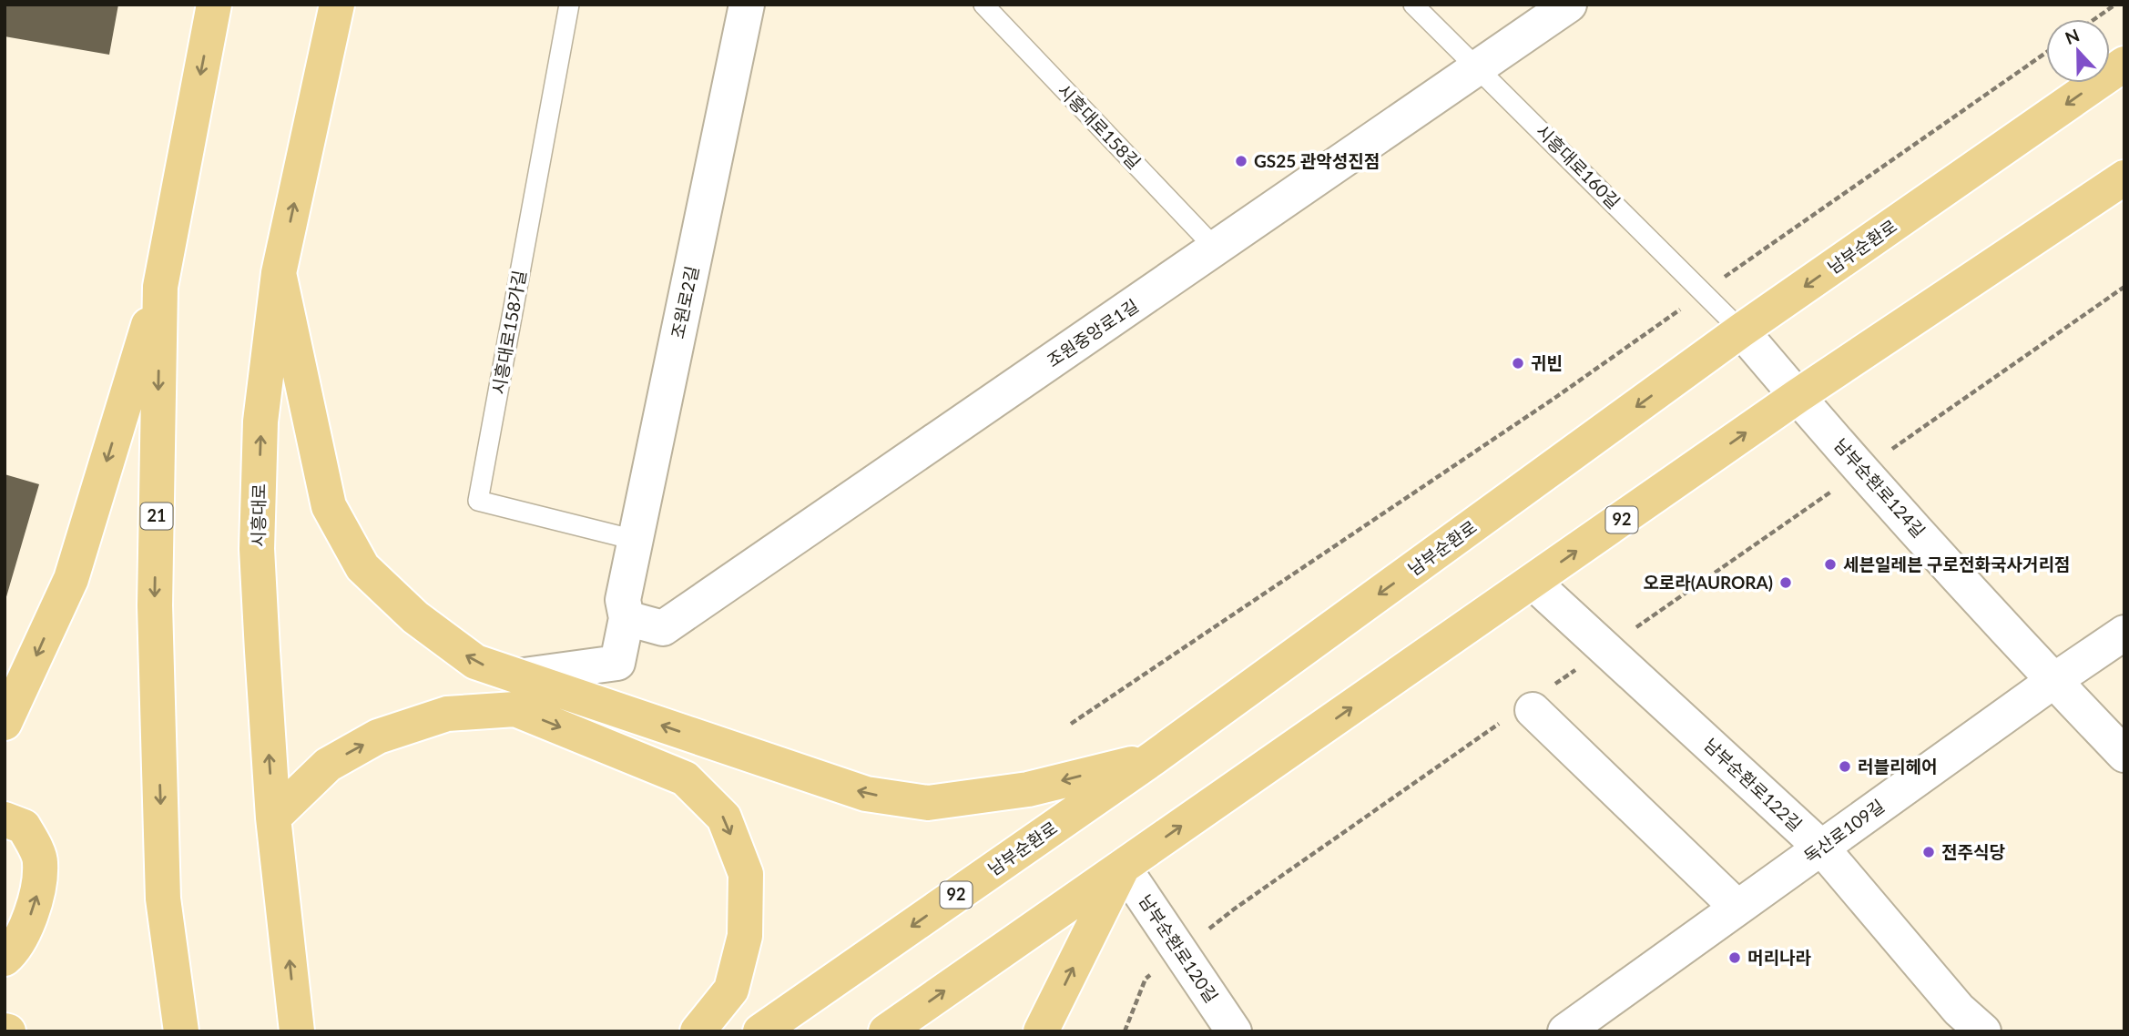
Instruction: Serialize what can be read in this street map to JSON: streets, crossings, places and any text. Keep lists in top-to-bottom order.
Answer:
{
  "streets": {
    "main road": [
      "남부순환로",
      "시흥대로",
      "21",
      "92"
    ],
    "street": [
      "조원로2길",
      "조원중앙로1길",
      "남부순환로124길",
      "남부순환로122길",
      "독산로109길",
      "남부순환로120길"
    ],
    "lane": ["시흥대로158길", "시흥대로160길", "시흥대로158가길"]
  },
  "crossings": [
    ["시흥대로158길", "조원중앙로1길"],
    ["시흥대로160길", "남부순환로"],
    ["시흥대로160길", "조원중앙로1길"],
    ["시흥대로160길", "남부순환로124길"],
    ["남부순환로", "남부순환로124길"],
    ["조원로2길", "시흥대로158가길"],
    ["조원로2길", "조원중앙로1길"],
    ["남부순환로124길", "92"],
    ["남부순환로124길", "독산로109길"],
    ["92", "남부순환로122길"],
    ["92", "남부순환로120길"],
    ["남부순환로122길", "독산로109길"]
  ],
  "places": [
    "GS25 관악성진점",
    "귀빈",
    "세븐일레븐 구로전화국사거리점",
    "오로라(AURORA)",
    "러블리헤어",
    "전주식당",
    "머리나라"
  ],
  "north": "top"
}
